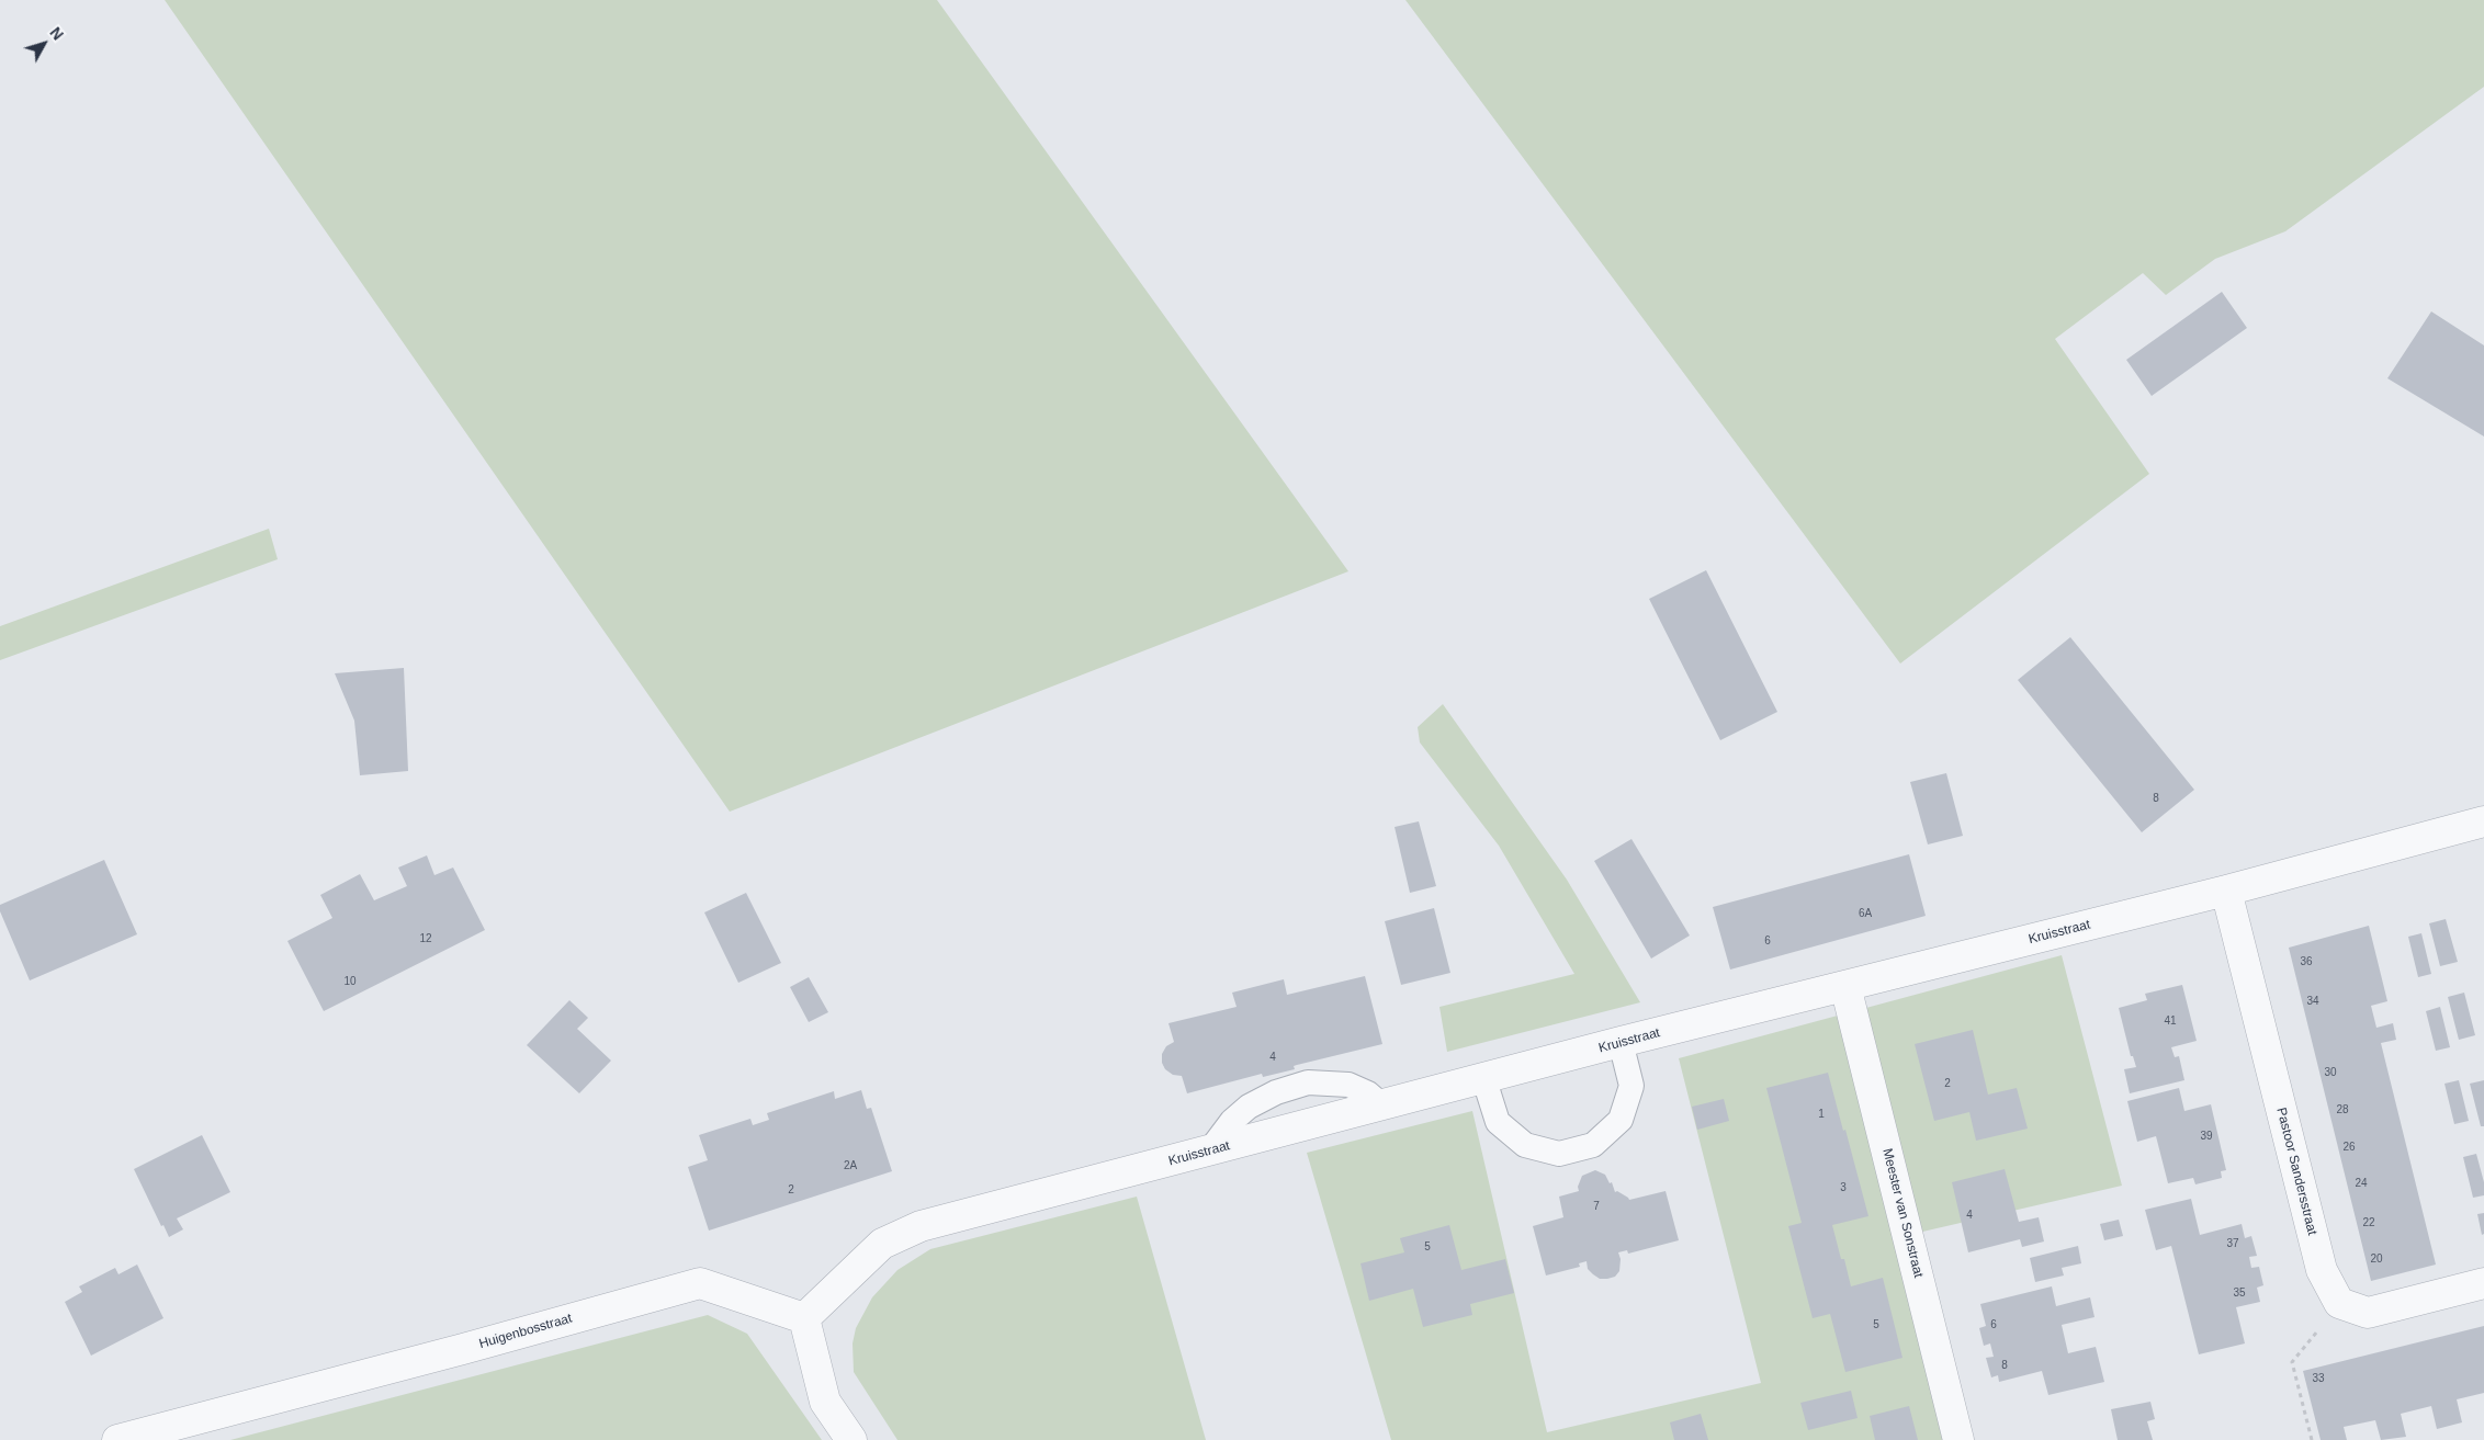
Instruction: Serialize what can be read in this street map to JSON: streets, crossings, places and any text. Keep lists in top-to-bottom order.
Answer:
{
  "streets": {
    "street": [
      "Kruisstraat",
      "Pastoor Sandersstraat",
      "Meester van Sonstraat",
      "Huigenbosstraat"
    ]
  },
  "crossings": [
    ["Kruisstraat", "Pastoor Sandersstraat"],
    ["Kruisstraat", "Meester van Sonstraat"],
    ["Kruisstraat", "Huigenbosstraat"]
  ],
  "house_numbers": [
    "8",
    "6A",
    "12",
    "6",
    "36",
    "10",
    "34",
    "41",
    "4",
    "30",
    "2",
    "28",
    "1",
    "39",
    "26",
    "2A",
    "24",
    "3",
    "2",
    "7",
    "4",
    "22",
    "37",
    "5",
    "20",
    "35",
    "5",
    "6",
    "8",
    "33"
  ],
  "north": "top right"
}
